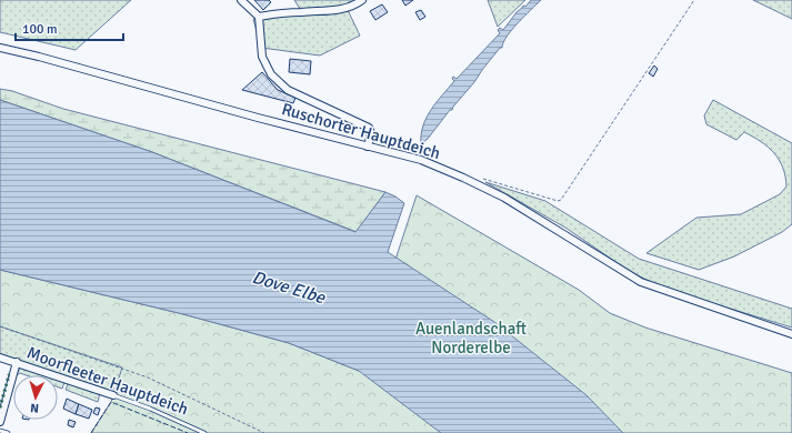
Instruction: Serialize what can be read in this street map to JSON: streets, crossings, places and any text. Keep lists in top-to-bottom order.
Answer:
{
  "streets": {
    "street": ["Ruschorter Hauptdeich", "Moorfleeter Hauptdeich"]
  },
  "water": ["Dove Elbe"],
  "parks": ["Auenlandschaft Norderelbe"],
  "scale_bar": "100 m",
  "north": "bottom"
}
